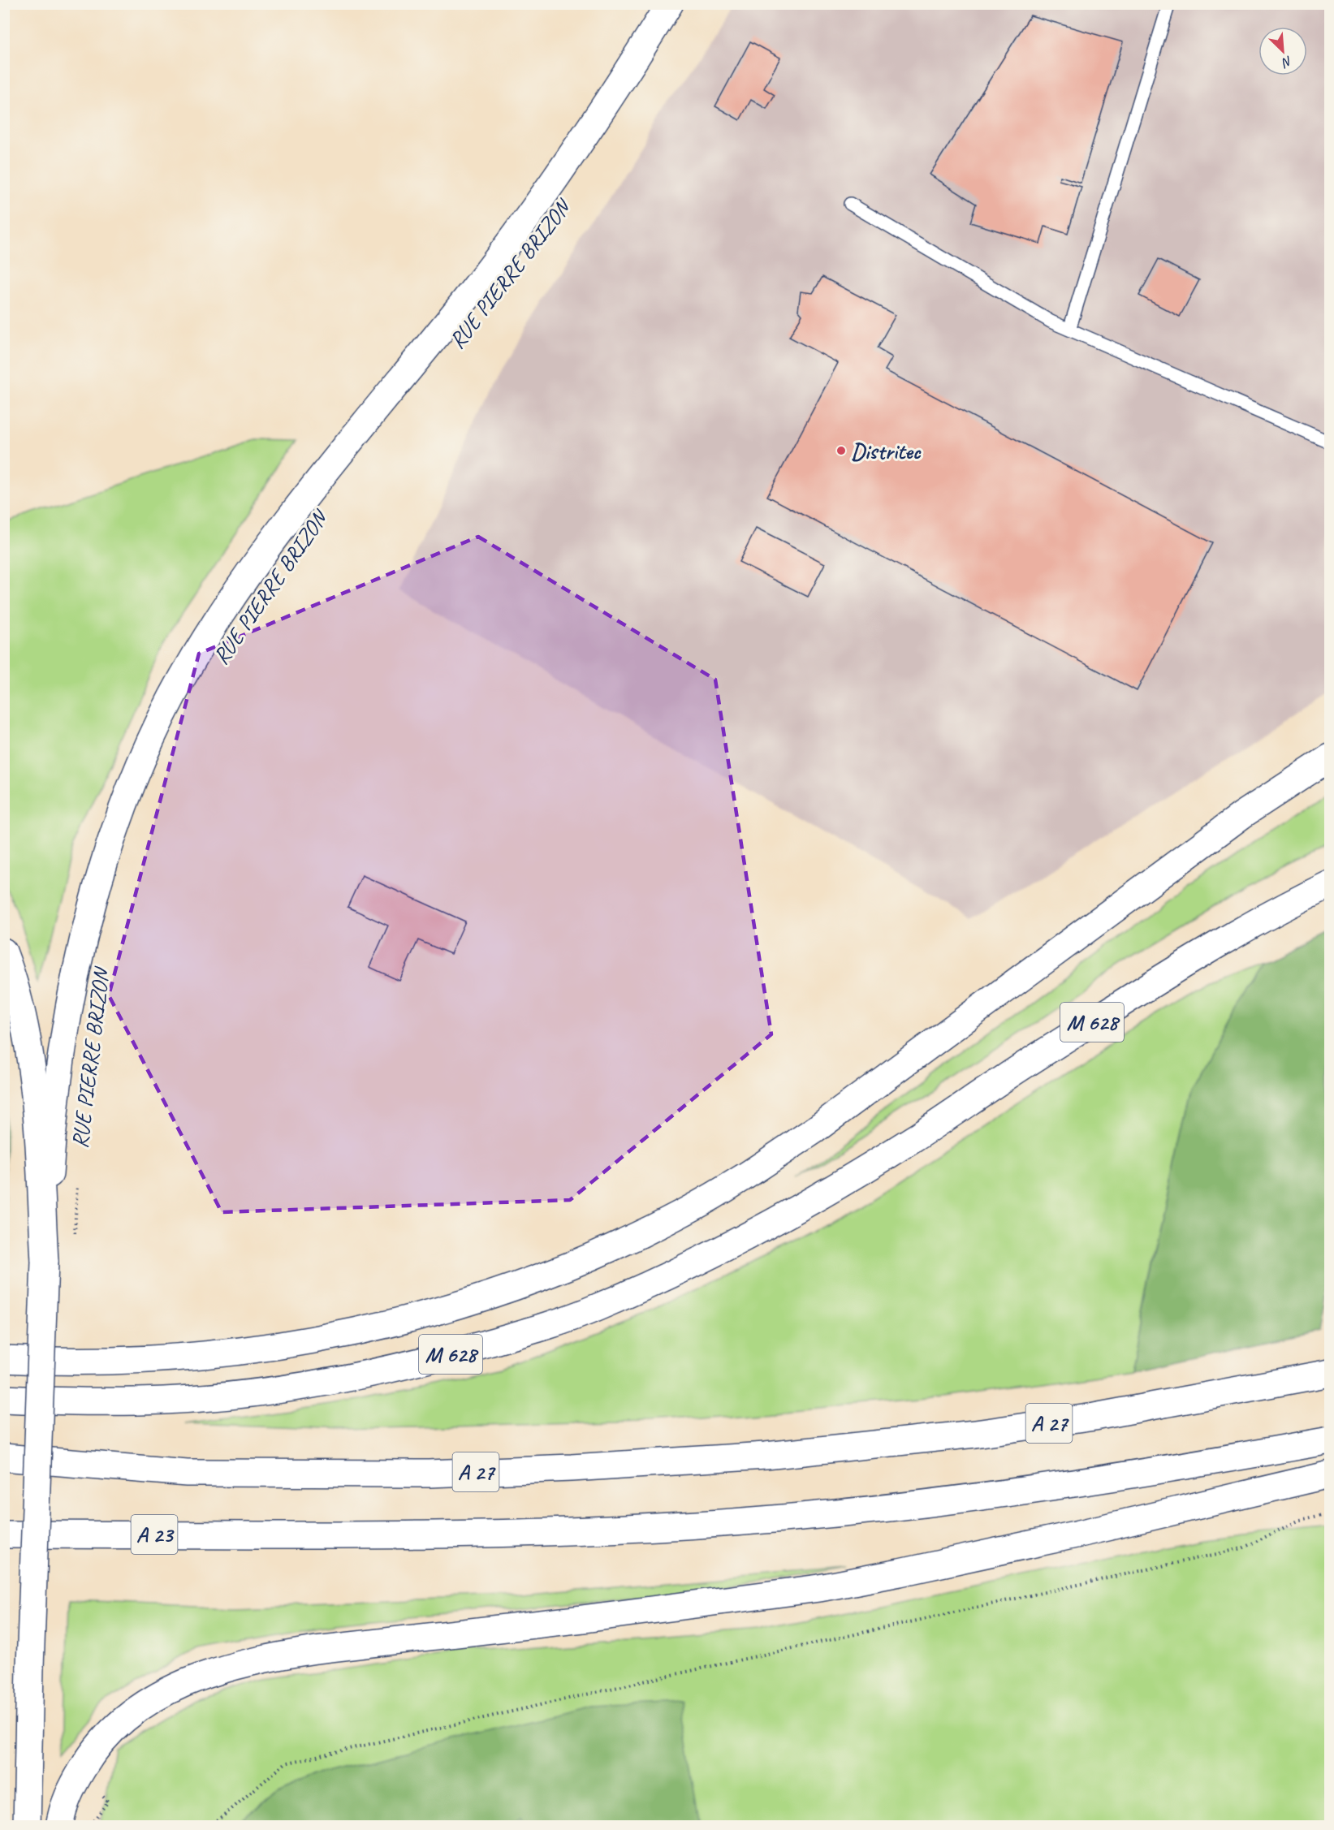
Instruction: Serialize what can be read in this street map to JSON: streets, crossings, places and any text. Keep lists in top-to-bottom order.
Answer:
{
  "streets": {
    "main road": [
      "RUE PIERRE BRIZON",
      "M 628",
      "A 27",
      "A 23"
    ]
  },
  "places": ["Distritec"],
  "north": "bottom right"
}
